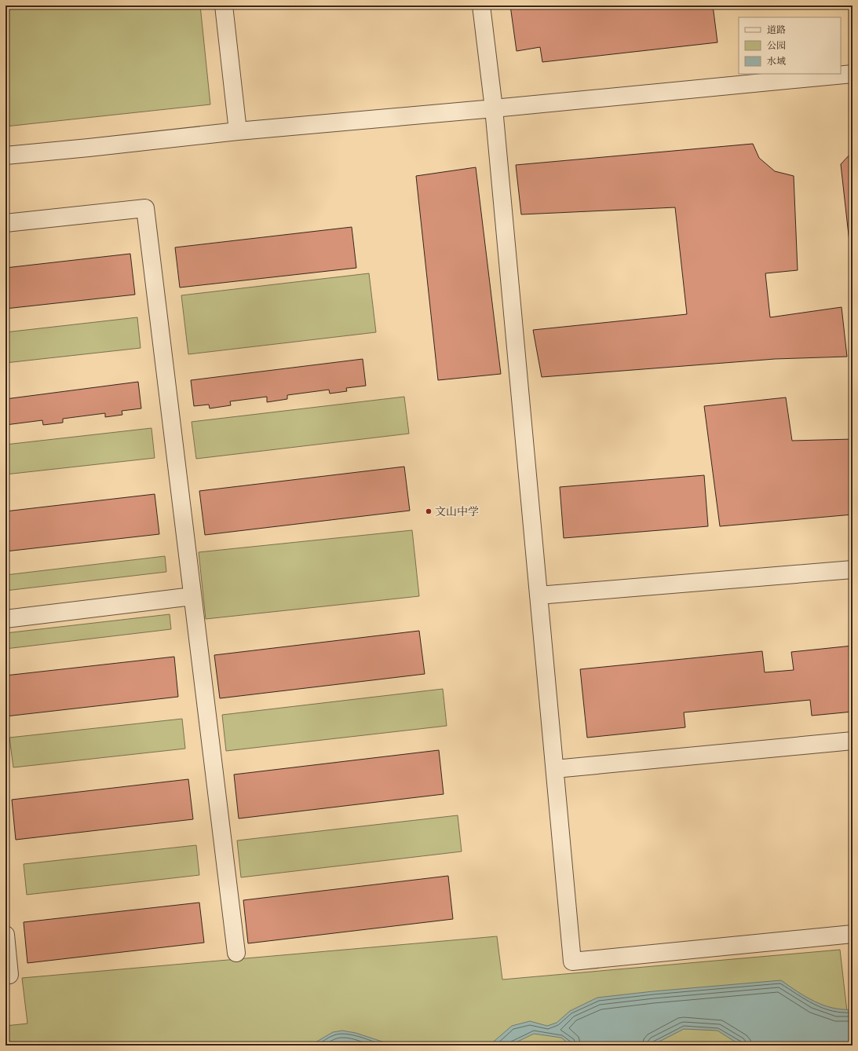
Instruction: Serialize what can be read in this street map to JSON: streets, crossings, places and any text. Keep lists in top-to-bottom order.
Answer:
{
  "places": ["文山中学"],
  "legend": ["道路", "公园", "水域"]
}
